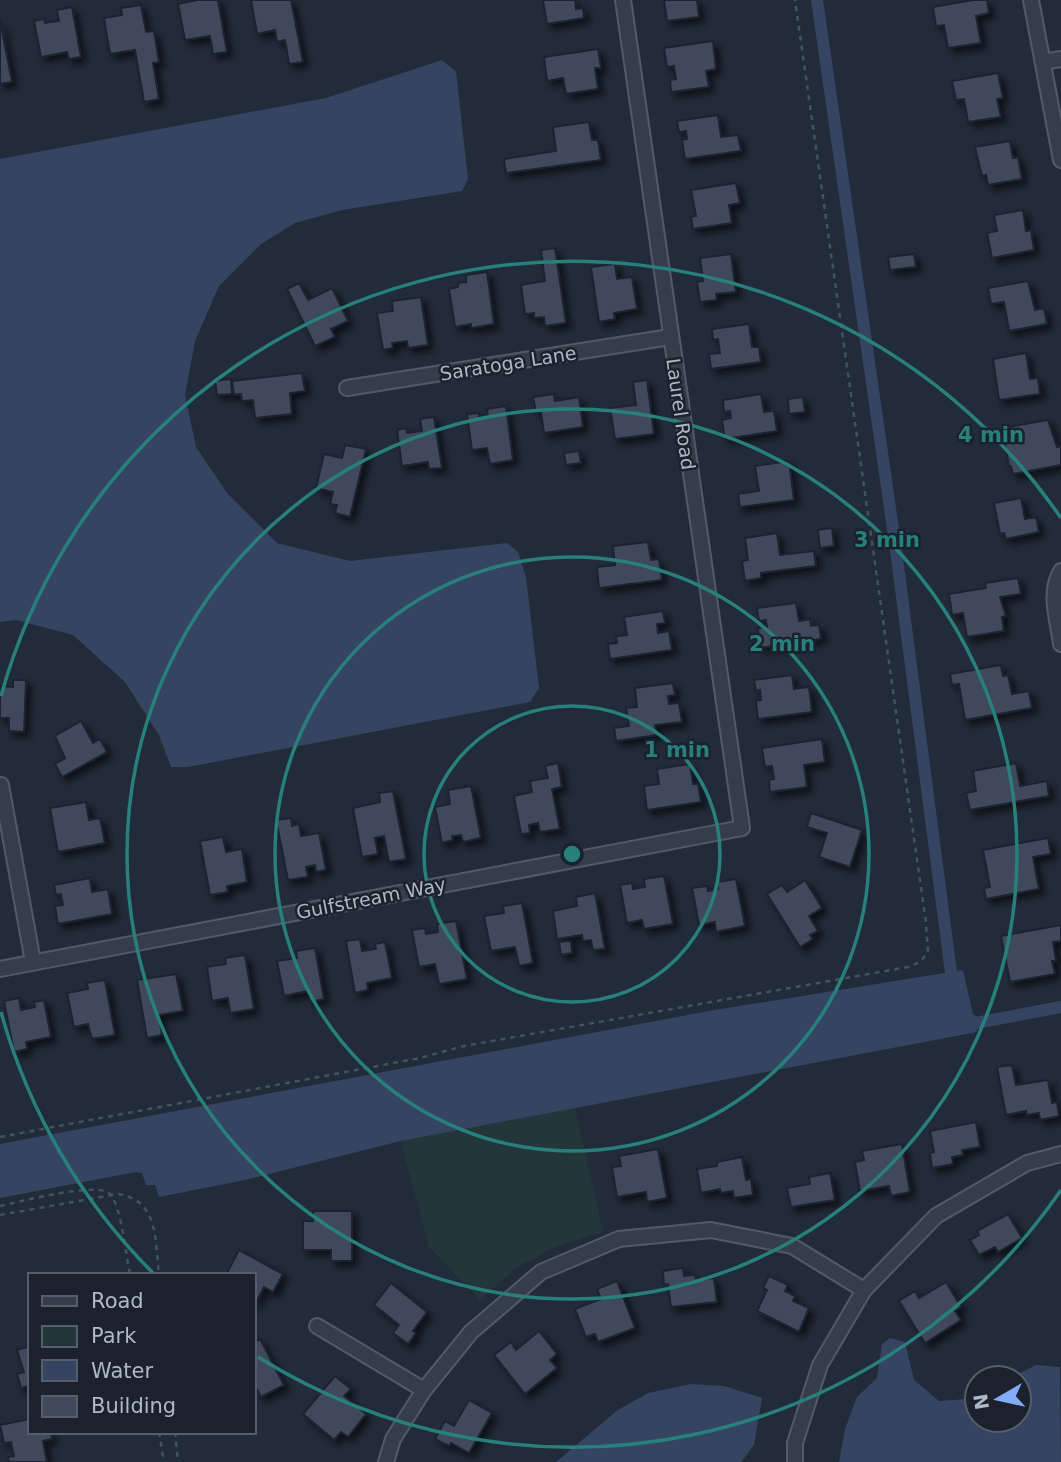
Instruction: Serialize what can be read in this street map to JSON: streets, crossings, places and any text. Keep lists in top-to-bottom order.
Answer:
{
  "streets": {
    "street": ["Saratoga Lane", "Laurel Road", "Gulfstream Way"]
  },
  "crossings": [
    ["Saratoga Lane", "Laurel Road"],
    ["Laurel Road", "Gulfstream Way"]
  ],
  "legend": [
    "Road",
    "Park",
    "Water",
    "Building"
  ],
  "north": "left",
  "rings": [
    "4 min",
    "3 min",
    "2 min",
    "1 min"
  ]
}
